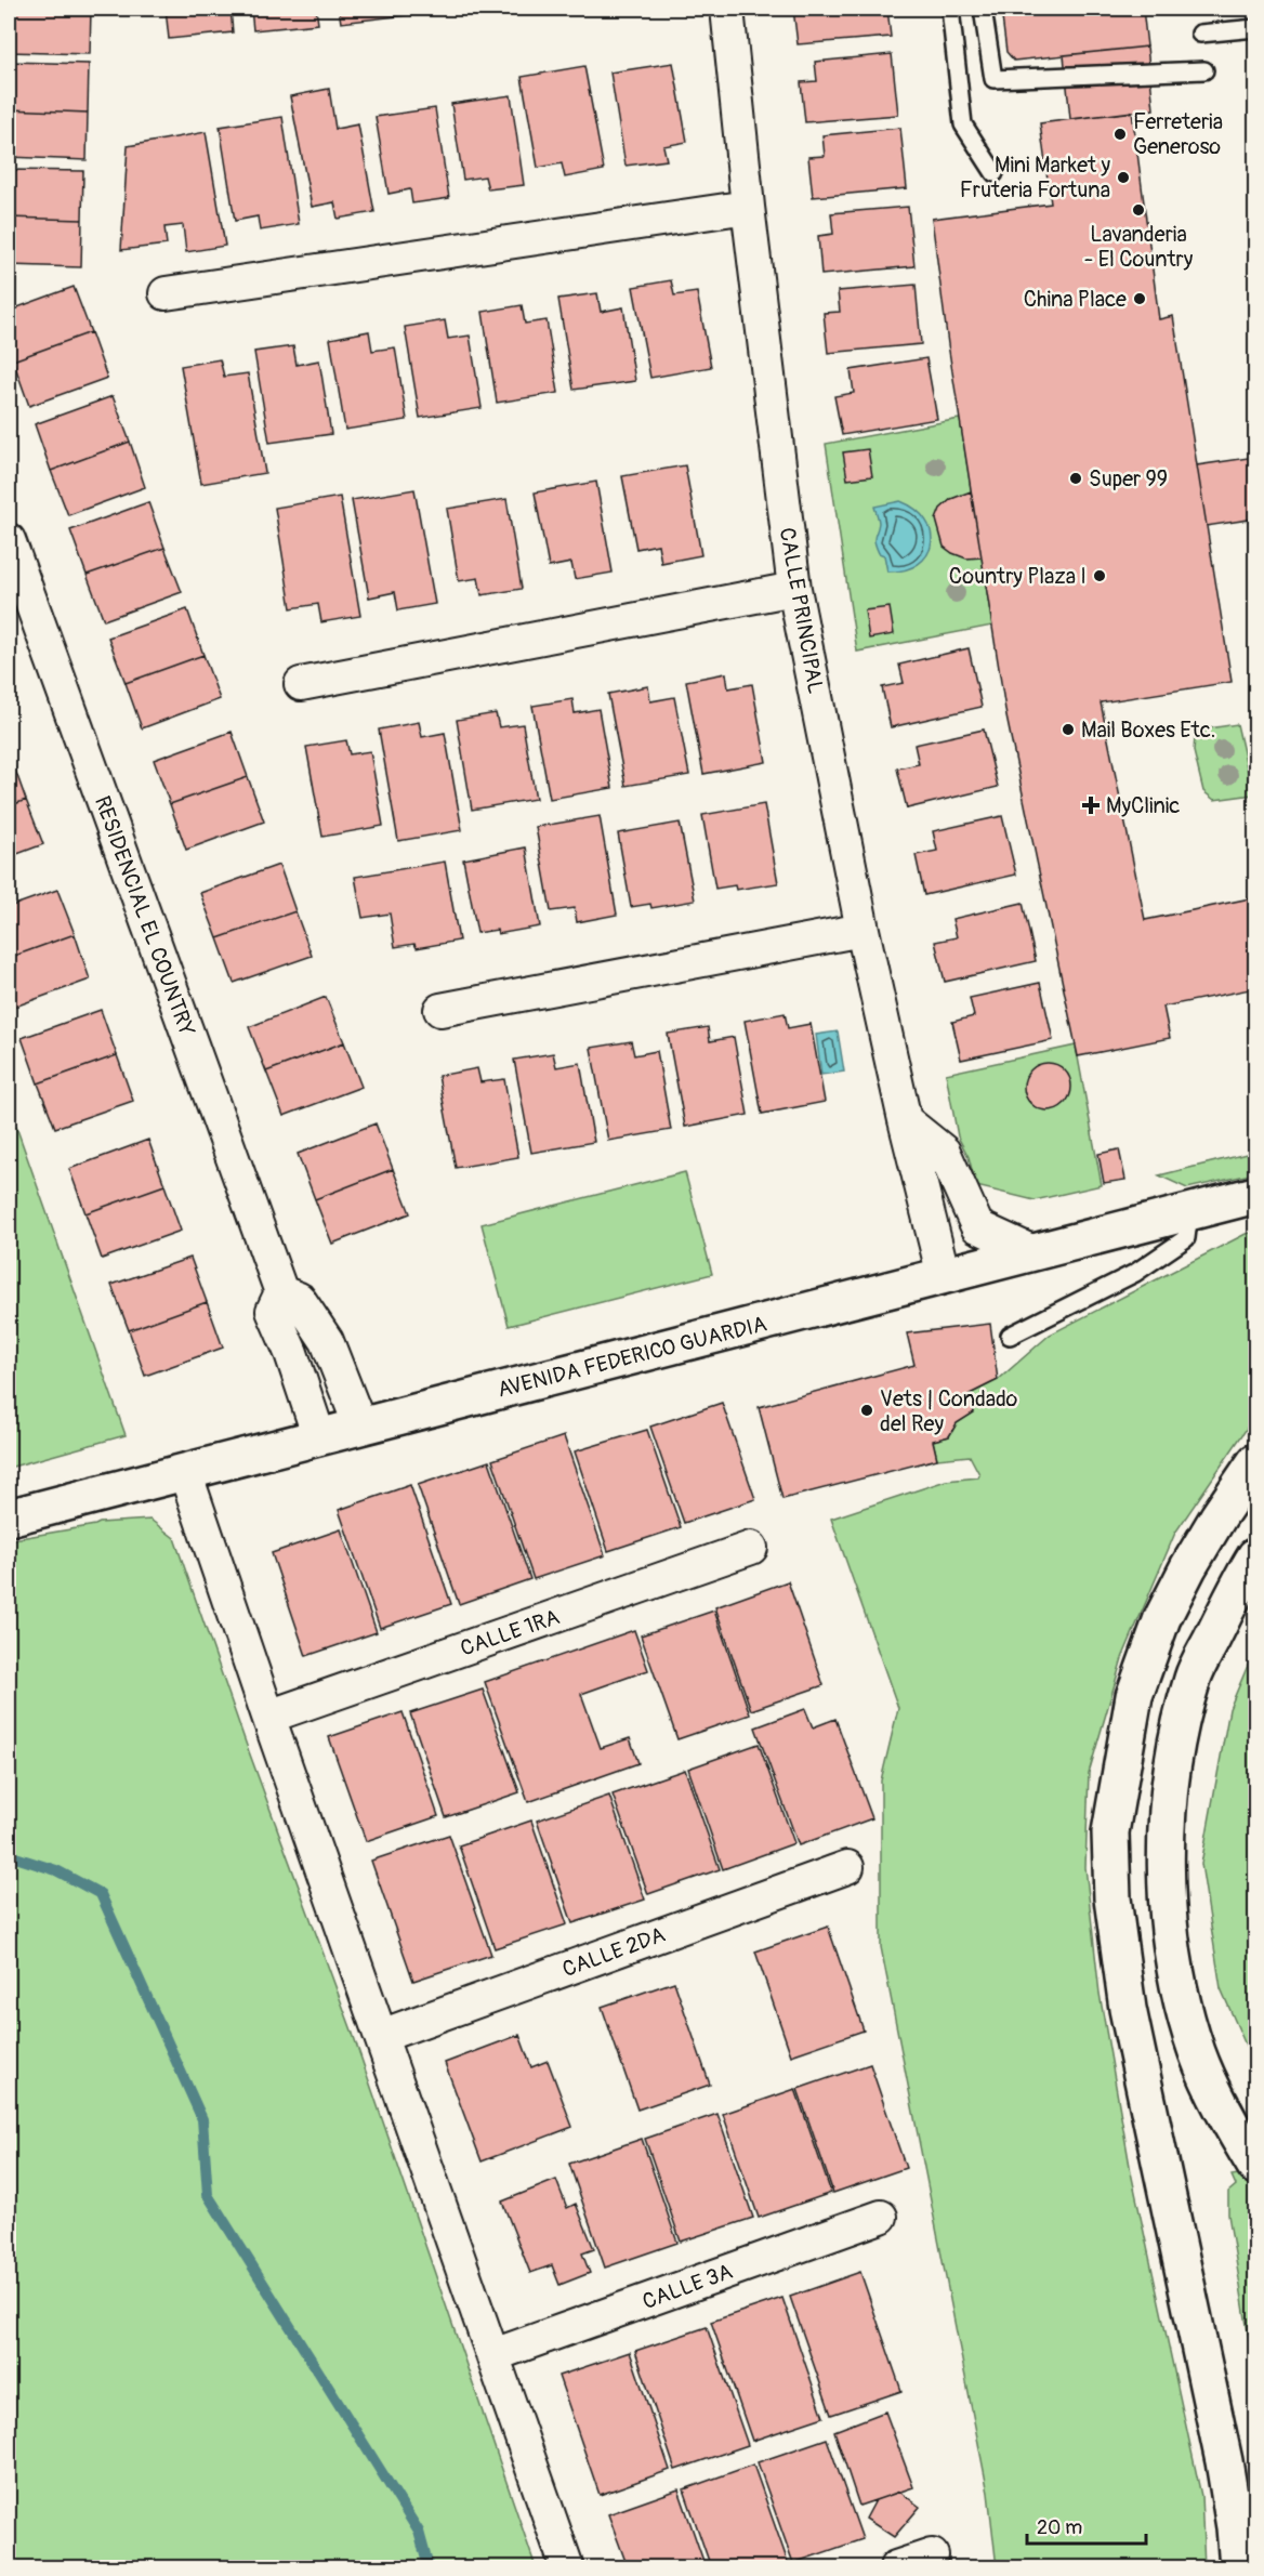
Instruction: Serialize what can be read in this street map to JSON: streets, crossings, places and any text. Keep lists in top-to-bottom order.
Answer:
{
  "streets": {
    "main road": ["AVENIDA FEDERICO GUARDIA"],
    "street": [
      "CALLE PRINCIPAL",
      "RESIDENCIAL EL COUNTRY",
      "CALLE 1RA",
      "CALLE 2DA",
      "CALLE 3A"
    ]
  },
  "crossings": [
    ["CALLE PRINCIPAL", "AVENIDA FEDERICO GUARDIA"],
    ["RESIDENCIAL EL COUNTRY", "AVENIDA FEDERICO GUARDIA"]
  ],
  "places": {
    "other": [
      "Ferreteria Generoso",
      "Mini Market y Fruteria Fortuna",
      "Lavanderia - El Country",
      "China Place",
      "Super 99",
      "Country Plaza I",
      "Mail Boxes Etc.",
      "Vets | Condado del Rey"
    ],
    "health": ["MyClinic"]
  },
  "scale_bar": "20 m"
}
